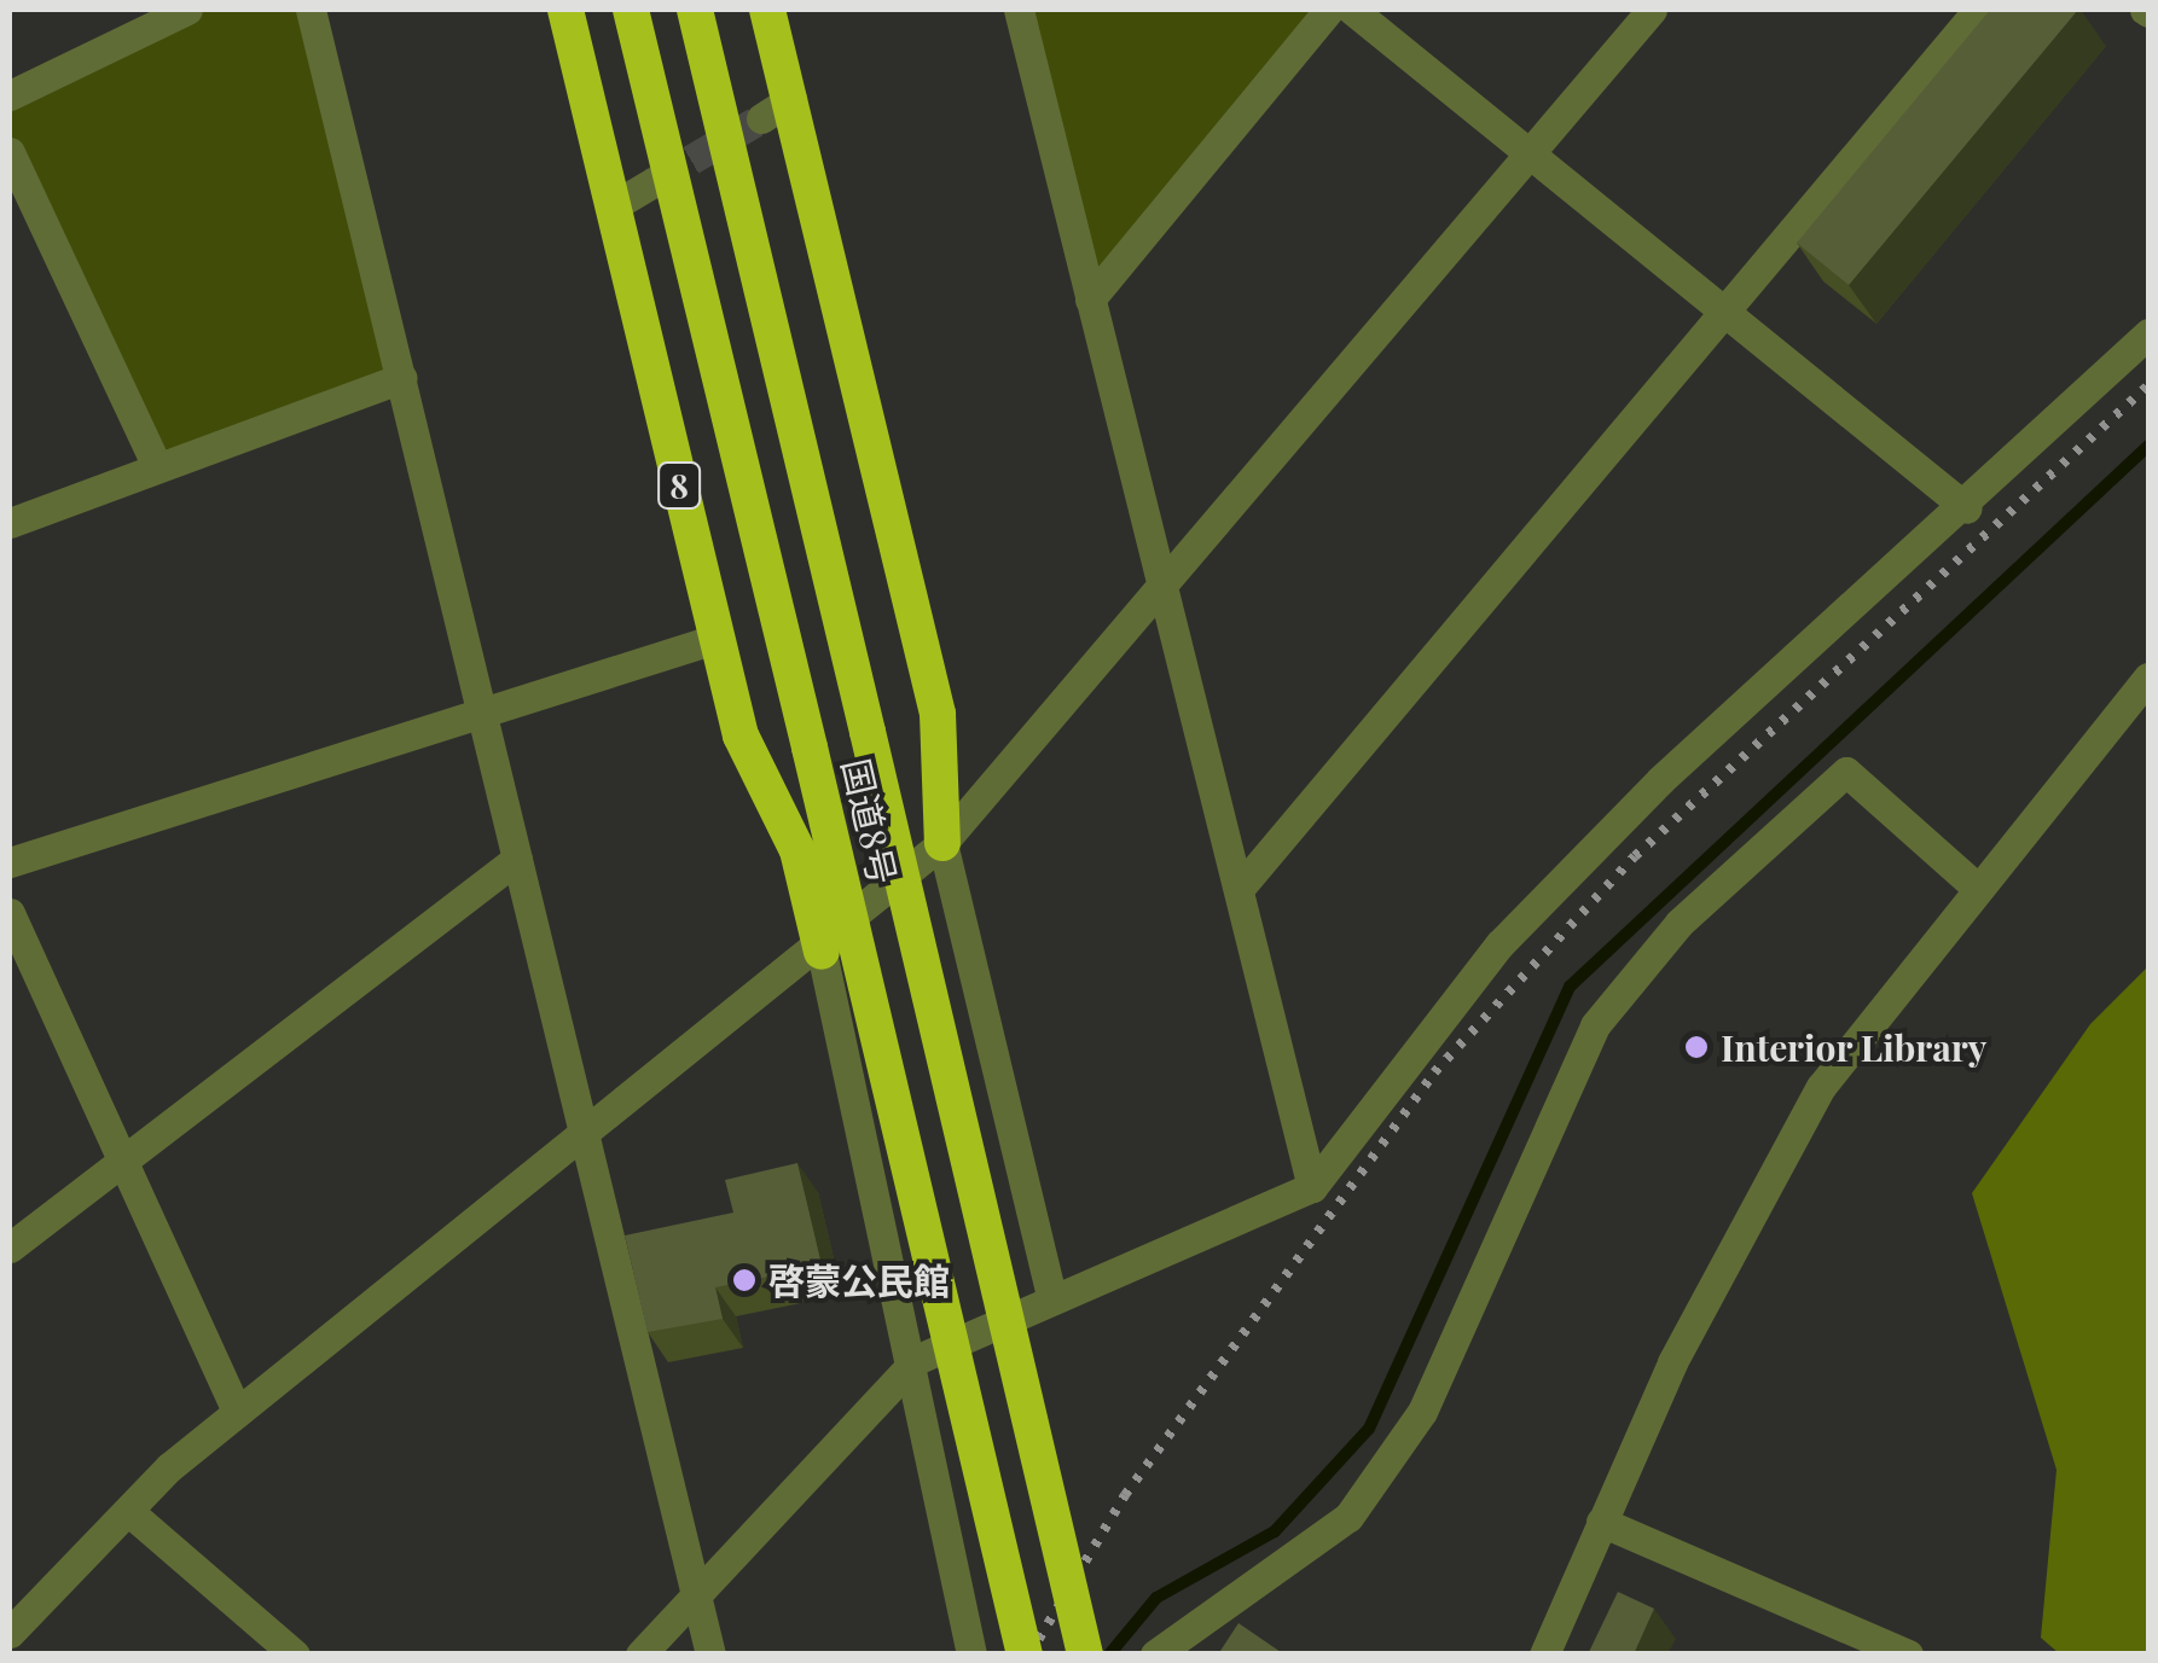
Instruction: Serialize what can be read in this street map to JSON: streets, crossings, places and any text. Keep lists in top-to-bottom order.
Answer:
{
  "streets": {
    "highway": ["8", "国道8号"]
  },
  "places": ["Interior Library", "啓蒙公民館"]
}
